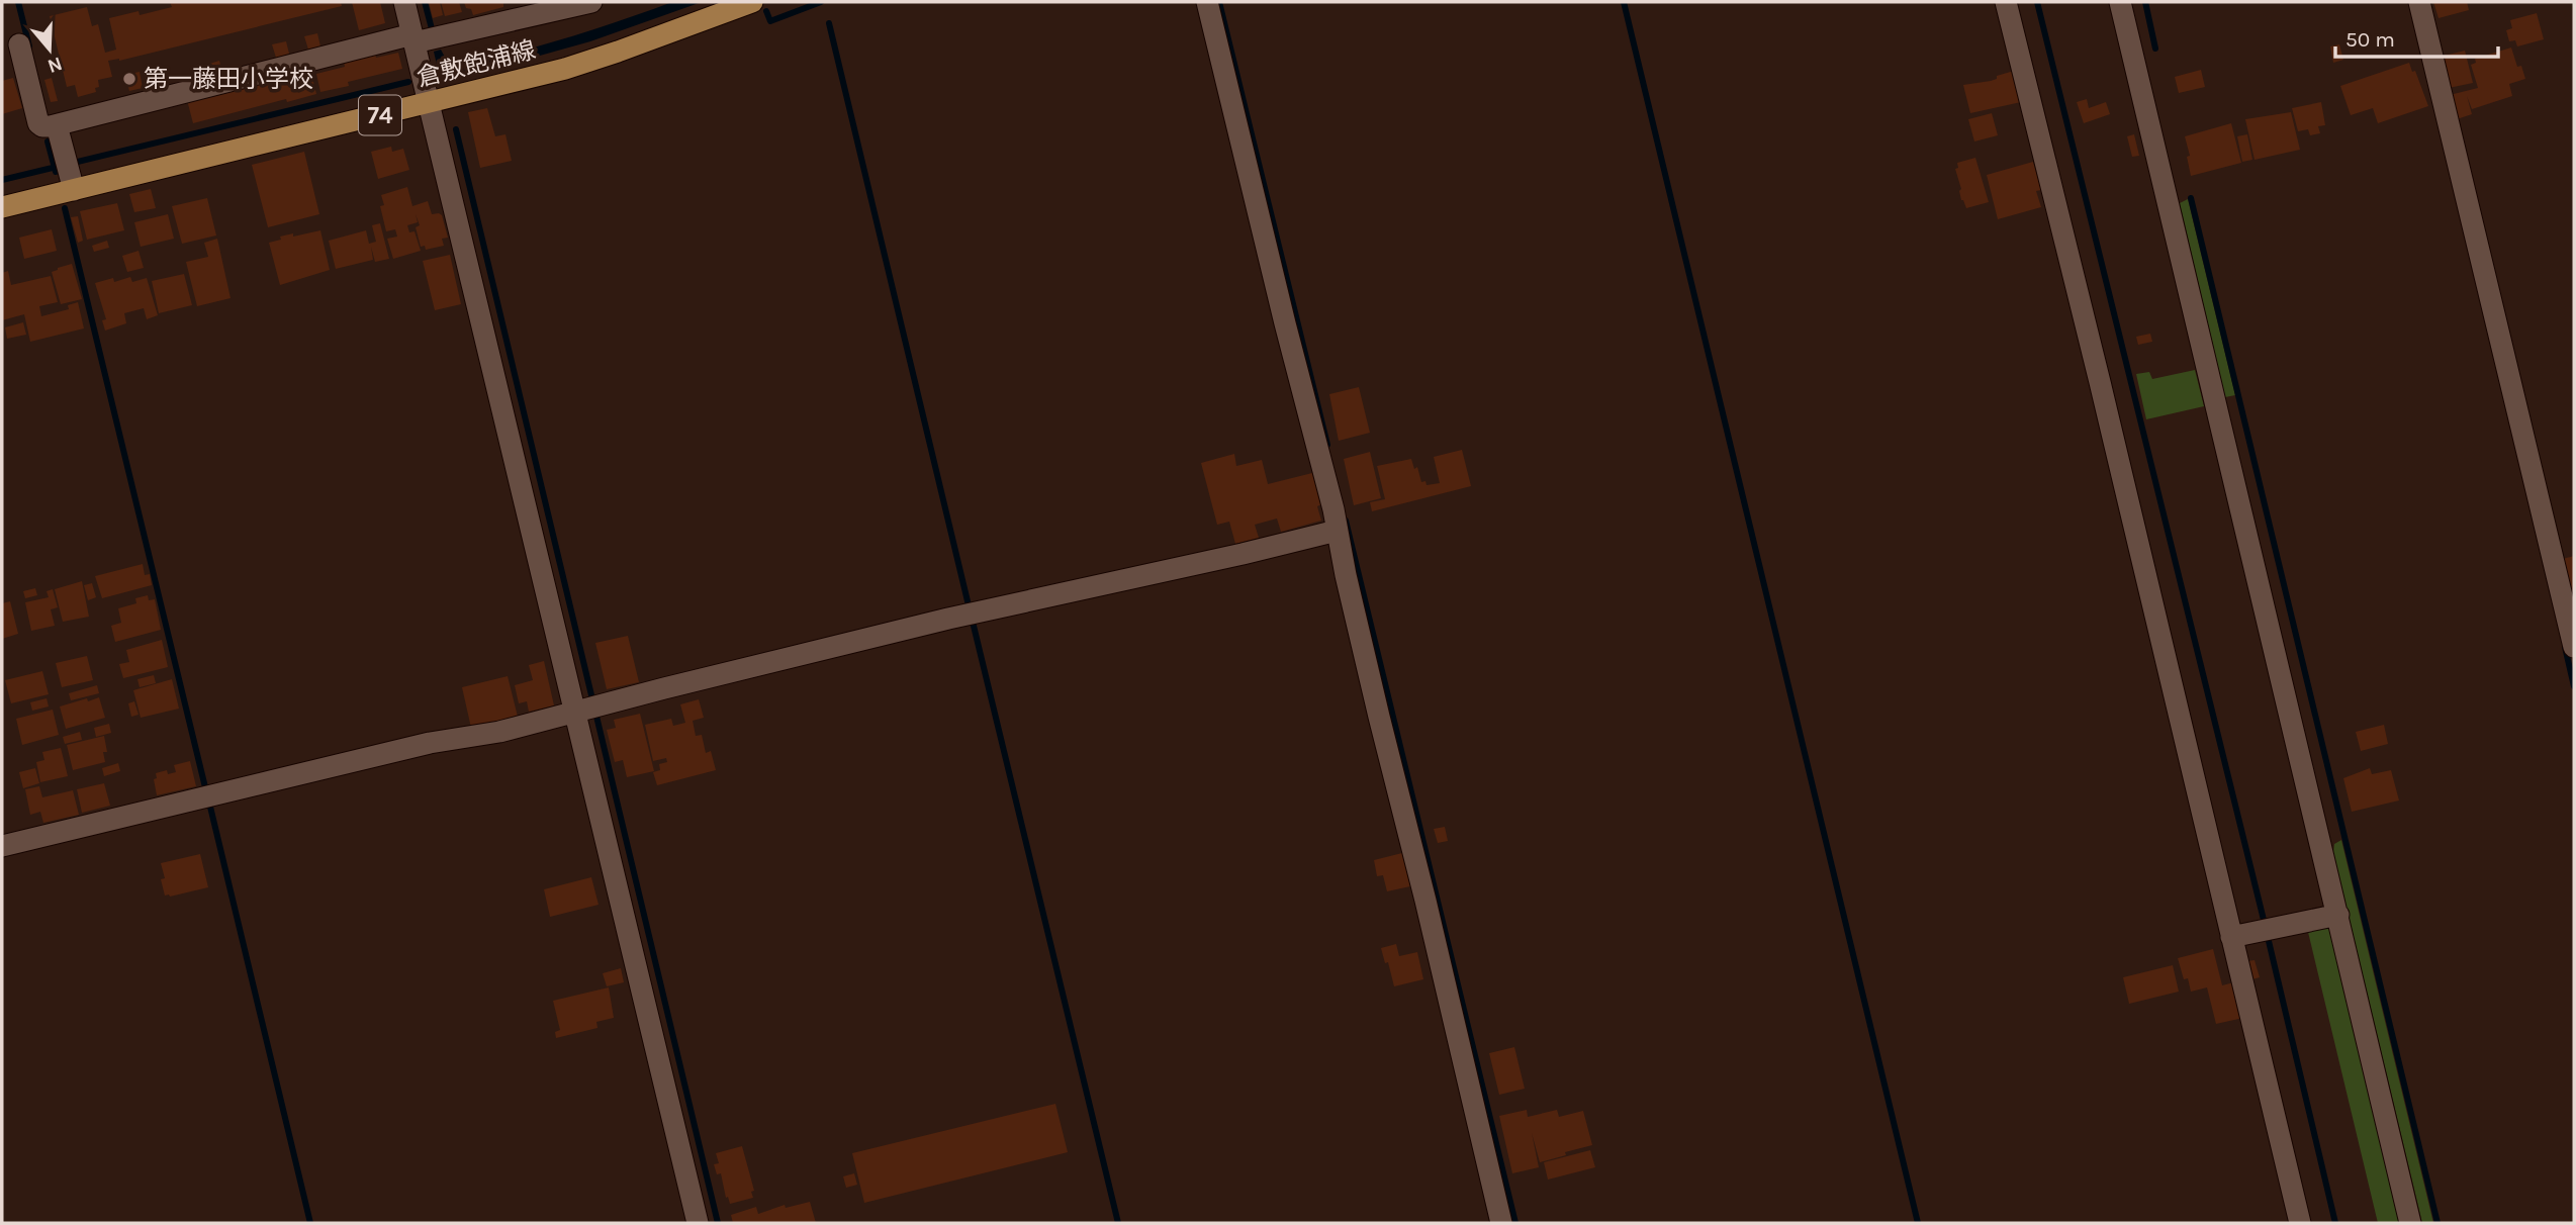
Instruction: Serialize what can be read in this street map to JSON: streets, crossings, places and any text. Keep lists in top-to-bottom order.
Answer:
{
  "streets": {
    "main road": ["倉敷飽浦線", "74"]
  },
  "places": ["第一藤田小学校"],
  "scale_bar": "50 m",
  "north": "bottom"
}
